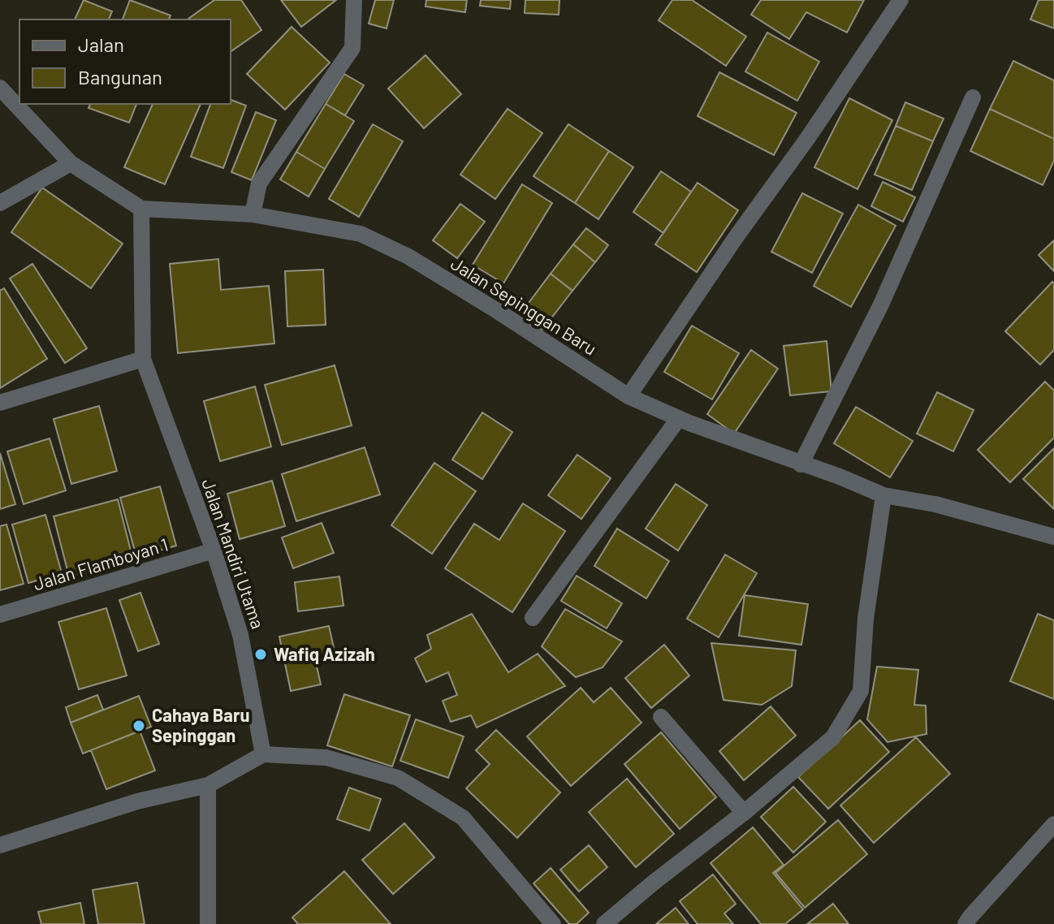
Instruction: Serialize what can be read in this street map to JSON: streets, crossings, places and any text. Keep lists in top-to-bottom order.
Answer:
{
  "streets": {
    "street": ["Jalan Sepinggan Baru", "Jalan Mandiri Utama", "Jalan Flamboyan 1"]
  },
  "crossings": [
    ["Jalan Sepinggan Baru", "Jalan Mandiri Utama"],
    ["Jalan Mandiri Utama", "Jalan Flamboyan 1"]
  ],
  "places": ["Wafiq Azizah", "Cahaya Baru Sepinggan"],
  "legend": ["Jalan", "Bangunan"]
}
